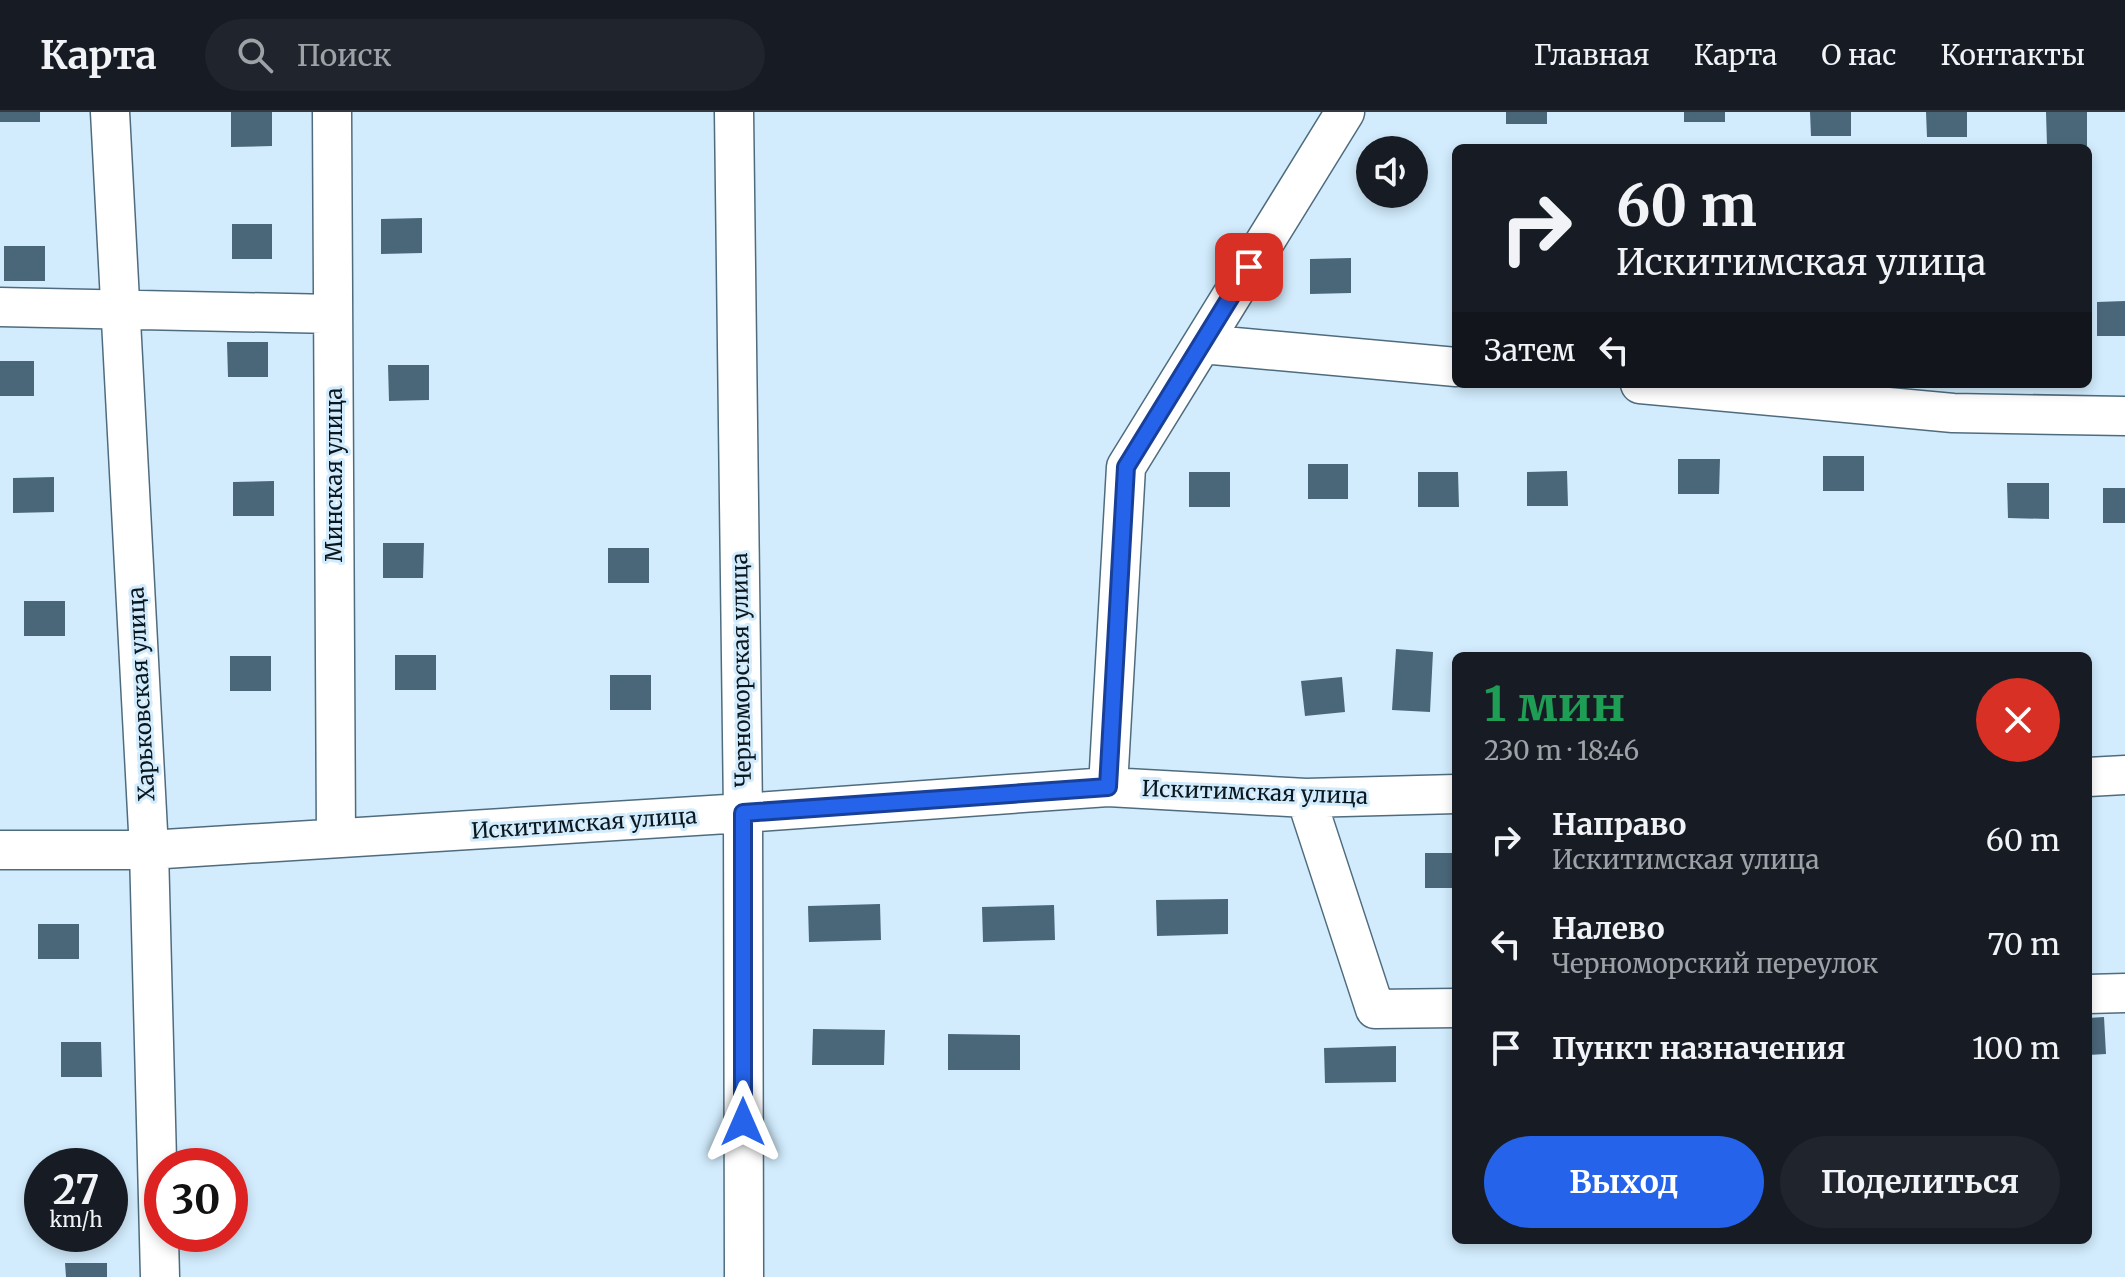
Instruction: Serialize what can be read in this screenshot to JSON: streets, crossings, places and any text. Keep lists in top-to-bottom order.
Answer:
{
  "streets": {
    "street": [
      "Минская улица",
      "Черноморская улица",
      "Харьковская улица",
      "Искитимская улица"
    ]
  },
  "crossings": [
    ["Минская улица", "Искитимская улица"],
    ["Черноморская улица", "Искитимская улица"],
    ["Харьковская улица", "Искитимская улица"]
  ],
  "page": {
    "header": "Карта",
    "search": "Поиск",
    "nav": [
      "Главная",
      "Карта",
      "О нас",
      "Контакты"
    ],
    "turn": ["60 m", "Искитимская улица"],
    "then": "Затем",
    "heading": ["1 мин", "230 m · 18:46"],
    "list": [
      {
        "name": "Направо",
        "note": "Искитимская улица",
        "value": "60 m"
      },
      {
        "name": "Налево",
        "note": "Черноморский переулок",
        "value": "70 m"
      },
      {
        "name": "Пункт назначения",
        "value": "100 m"
      }
    ],
    "buttons": ["Выход", "Поделиться"],
    "speed": "27 km/h",
    "limit": "30"
  }
}
